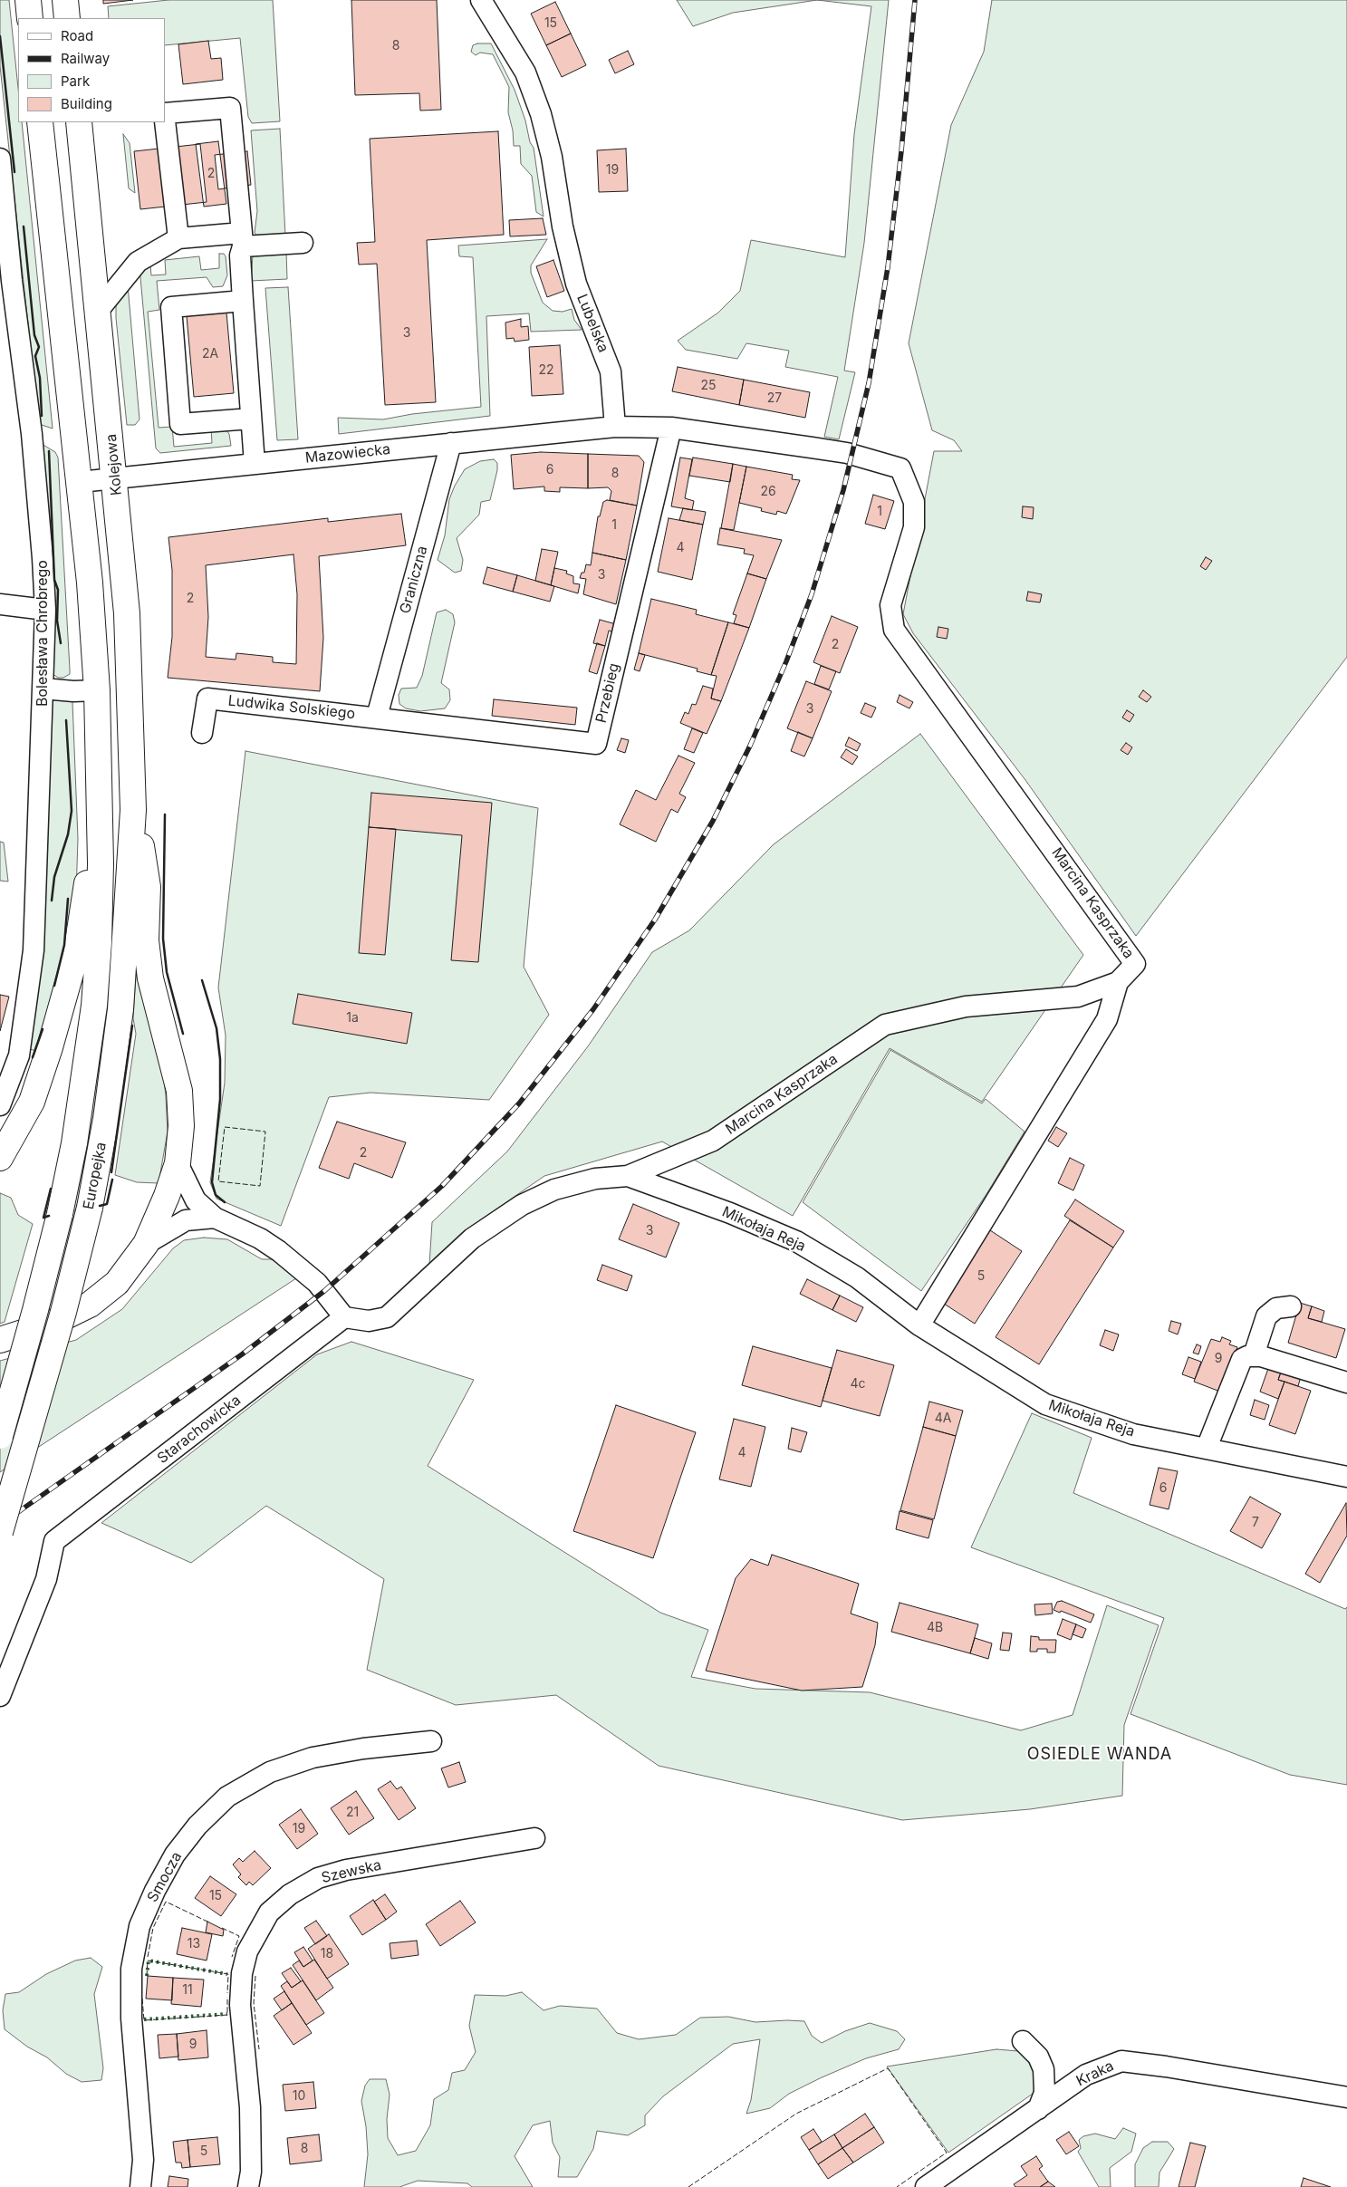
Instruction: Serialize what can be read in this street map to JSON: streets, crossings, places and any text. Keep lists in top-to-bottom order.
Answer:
{
  "streets": {
    "main road": ["Kolejowa", "Europejka"],
    "street": [
      "Lubelska",
      "Mazowiecka",
      "Graniczna",
      "Bolesława Chrobrego",
      "Przebieg",
      "Ludwika Solskiego",
      "Marcina Kasprzaka",
      "Mikołaja Reja",
      "Starachowicka",
      "Szewska",
      "Smocza",
      "Kraka"
    ]
  },
  "crossings": [
    ["Lubelska", "Mazowiecka"],
    ["Mazowiecka", "Kolejowa"],
    ["Mazowiecka", "Graniczna"],
    ["Kolejowa", "Europejka"],
    ["Graniczna", "Przebieg"],
    ["Graniczna", "Ludwika Solskiego"],
    ["Przebieg", "Ludwika Solskiego"],
    ["Przebieg", "Marcina Kasprzaka"],
    ["Marcina Kasprzaka", "Mikołaja Reja"],
    ["Mikołaja Reja", "Starachowicka"]
  ],
  "districts": ["OSIEDLE WANDA"],
  "house_numbers": [
    "15",
    "8",
    "19",
    "2",
    "3",
    "2A",
    "22",
    "25",
    "27",
    "6",
    "8",
    "26",
    "1",
    "1",
    "4",
    "3",
    "2",
    "2",
    "3",
    "1a",
    "2",
    "3",
    "5",
    "9",
    "4c",
    "4A",
    "4",
    "6",
    "7",
    "4B",
    "21",
    "19",
    "15",
    "13",
    "18",
    "11",
    "9",
    "10",
    "8",
    "5"
  ],
  "legend": [
    "Road",
    "Railway",
    "Park",
    "Building"
  ]
}
